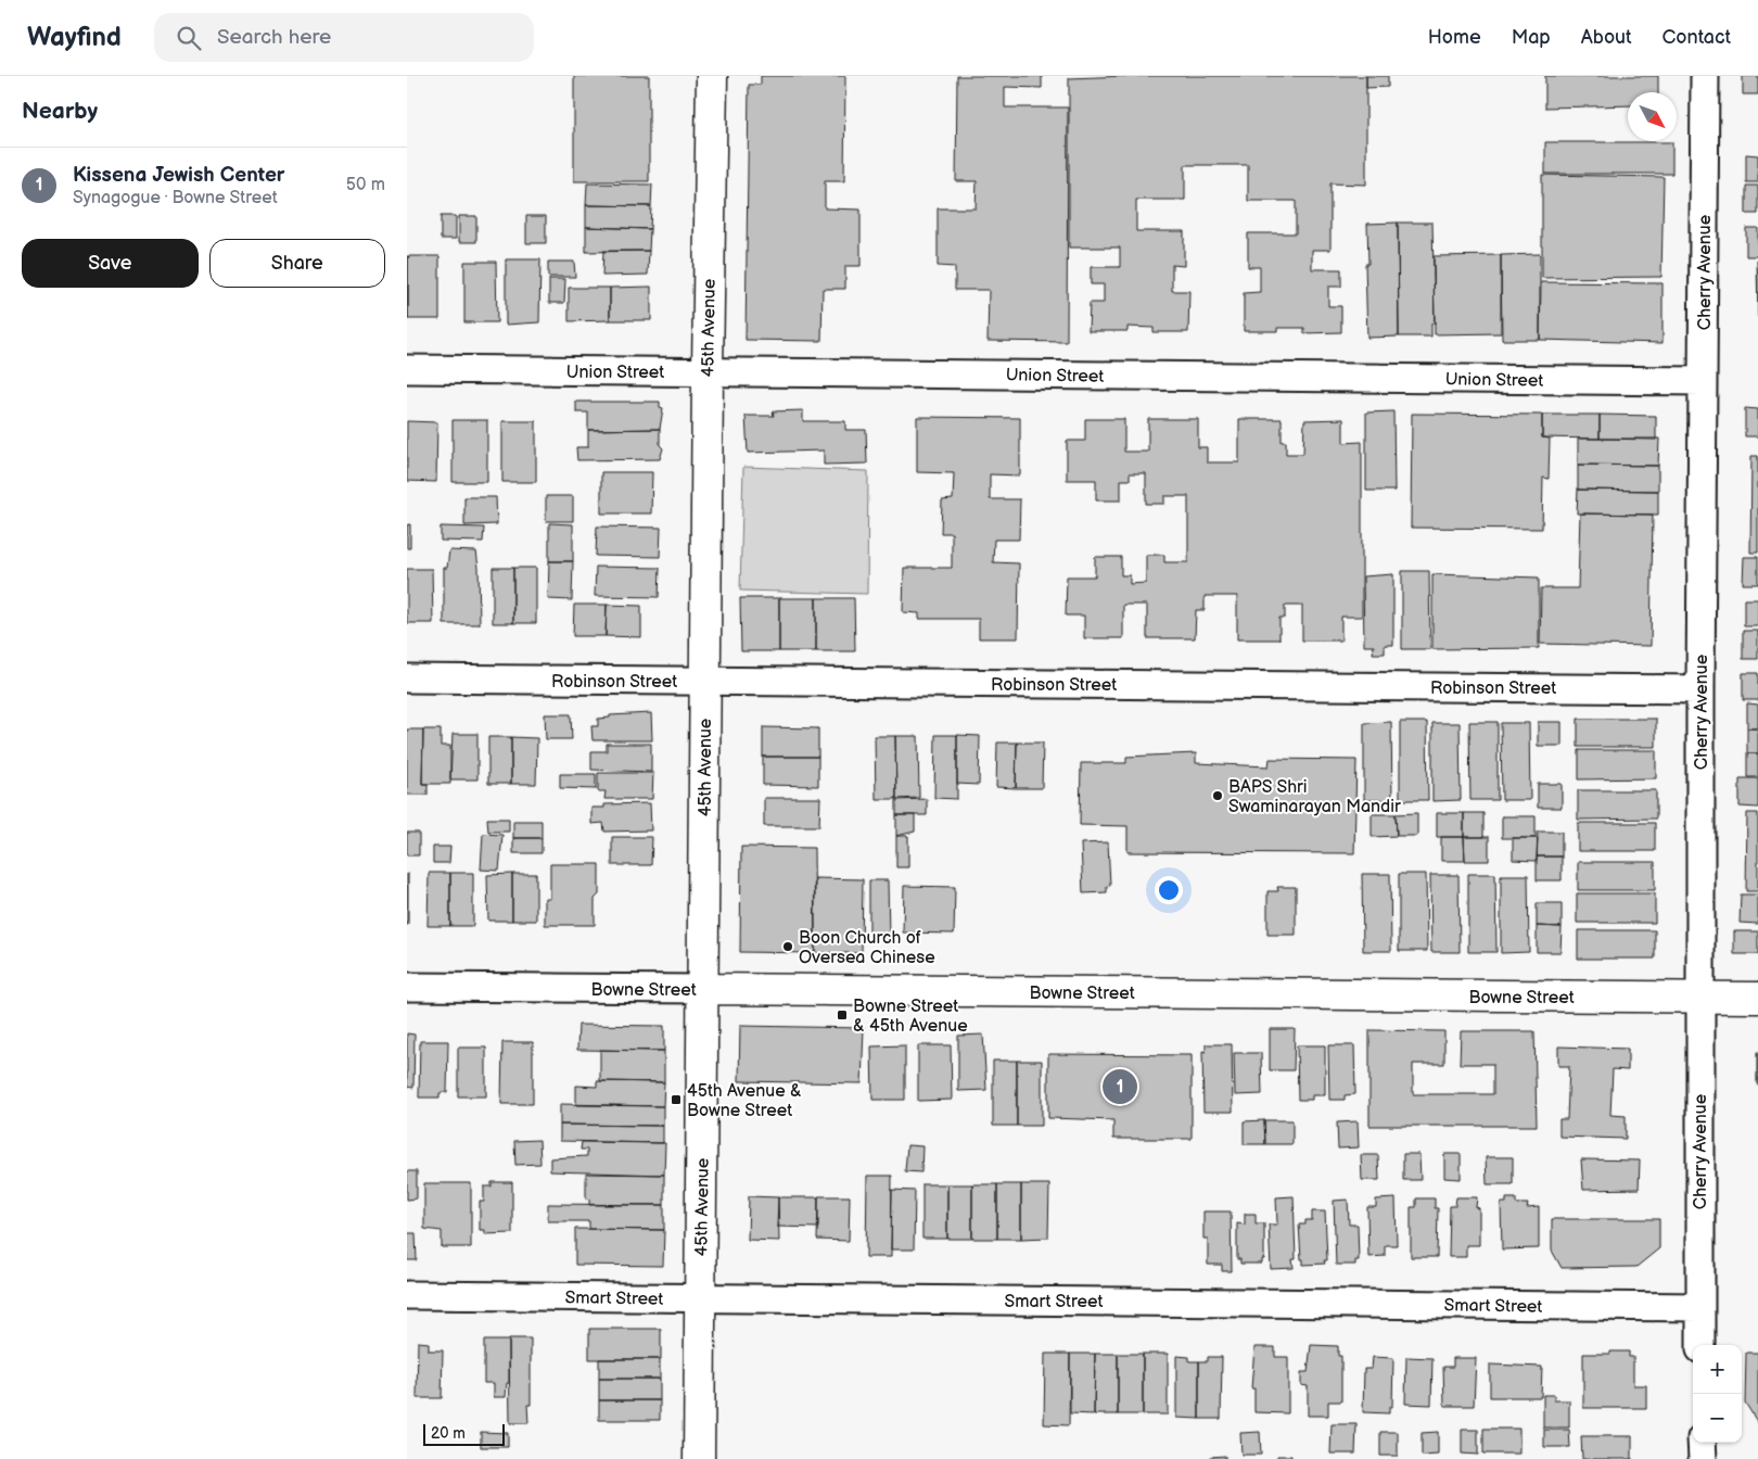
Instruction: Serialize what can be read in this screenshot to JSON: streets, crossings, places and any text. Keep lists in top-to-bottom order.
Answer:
{
  "streets": {
    "street": [
      "Cherry Avenue",
      "45th Avenue",
      "Union Street",
      "Robinson Street",
      "Bowne Street",
      "Smart Street"
    ]
  },
  "crossings": [
    ["Cherry Avenue", "Union Street"],
    ["Cherry Avenue", "Robinson Street"],
    ["Cherry Avenue", "Bowne Street"],
    ["Cherry Avenue", "Smart Street"],
    ["45th Avenue", "Union Street"],
    ["45th Avenue", "Robinson Street"],
    ["45th Avenue", "Bowne Street"],
    ["45th Avenue", "Smart Street"]
  ],
  "places": {
    "other": ["BAPS Shri Swaminarayan Mandir", "Boon Church of Oversea Chinese"],
    "transit": ["Bowne Street & 45th Avenue", "45th Avenue & Bowne Street"]
  },
  "scale_bar": "20 m",
  "north": "bottom right",
  "page": {
    "header": "Wayfind",
    "search": "Search here",
    "nav": [
      "Home",
      "Map",
      "About",
      "Contact"
    ],
    "heading": "Nearby",
    "list": [
      {
        "mark": "1",
        "name": "Kissena Jewish Center",
        "note": "Synagogue · Bowne Street",
        "value": "50 m"
      }
    ],
    "buttons": ["Save", "Share"],
    "pins": "1",
    "map_buttons": ["+", "−"],
    "scale": "20 m"
  }
}
